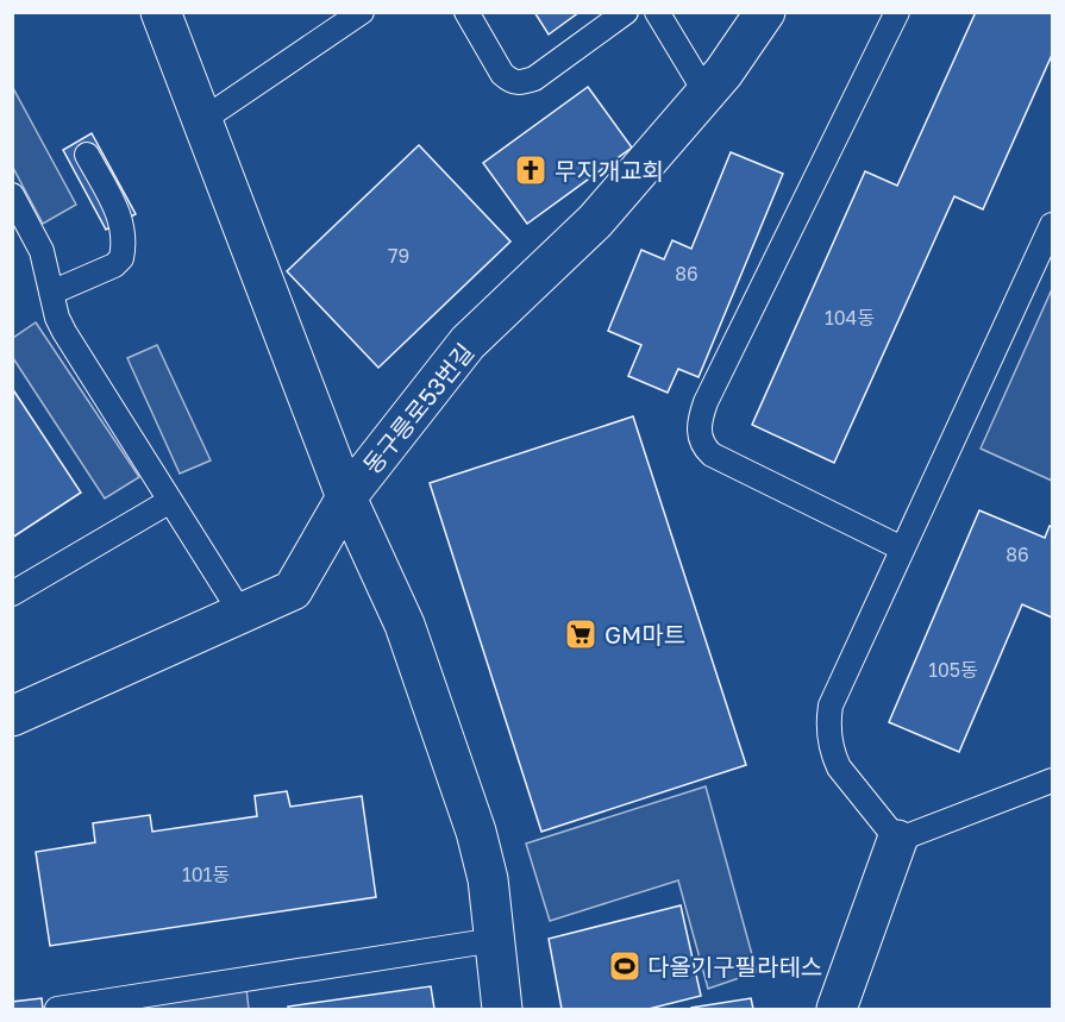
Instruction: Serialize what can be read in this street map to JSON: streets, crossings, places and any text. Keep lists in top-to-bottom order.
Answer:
{
  "streets": {
    "street": ["동구릉로53번길"]
  },
  "places": {
    "church": ["무지개교회"],
    "supermarket": ["GM마트"],
    "sports": ["다올기구필라테스"]
  },
  "house_numbers": [
    "79",
    "86",
    "104동",
    "86",
    "105동",
    "101동"
  ]
}
